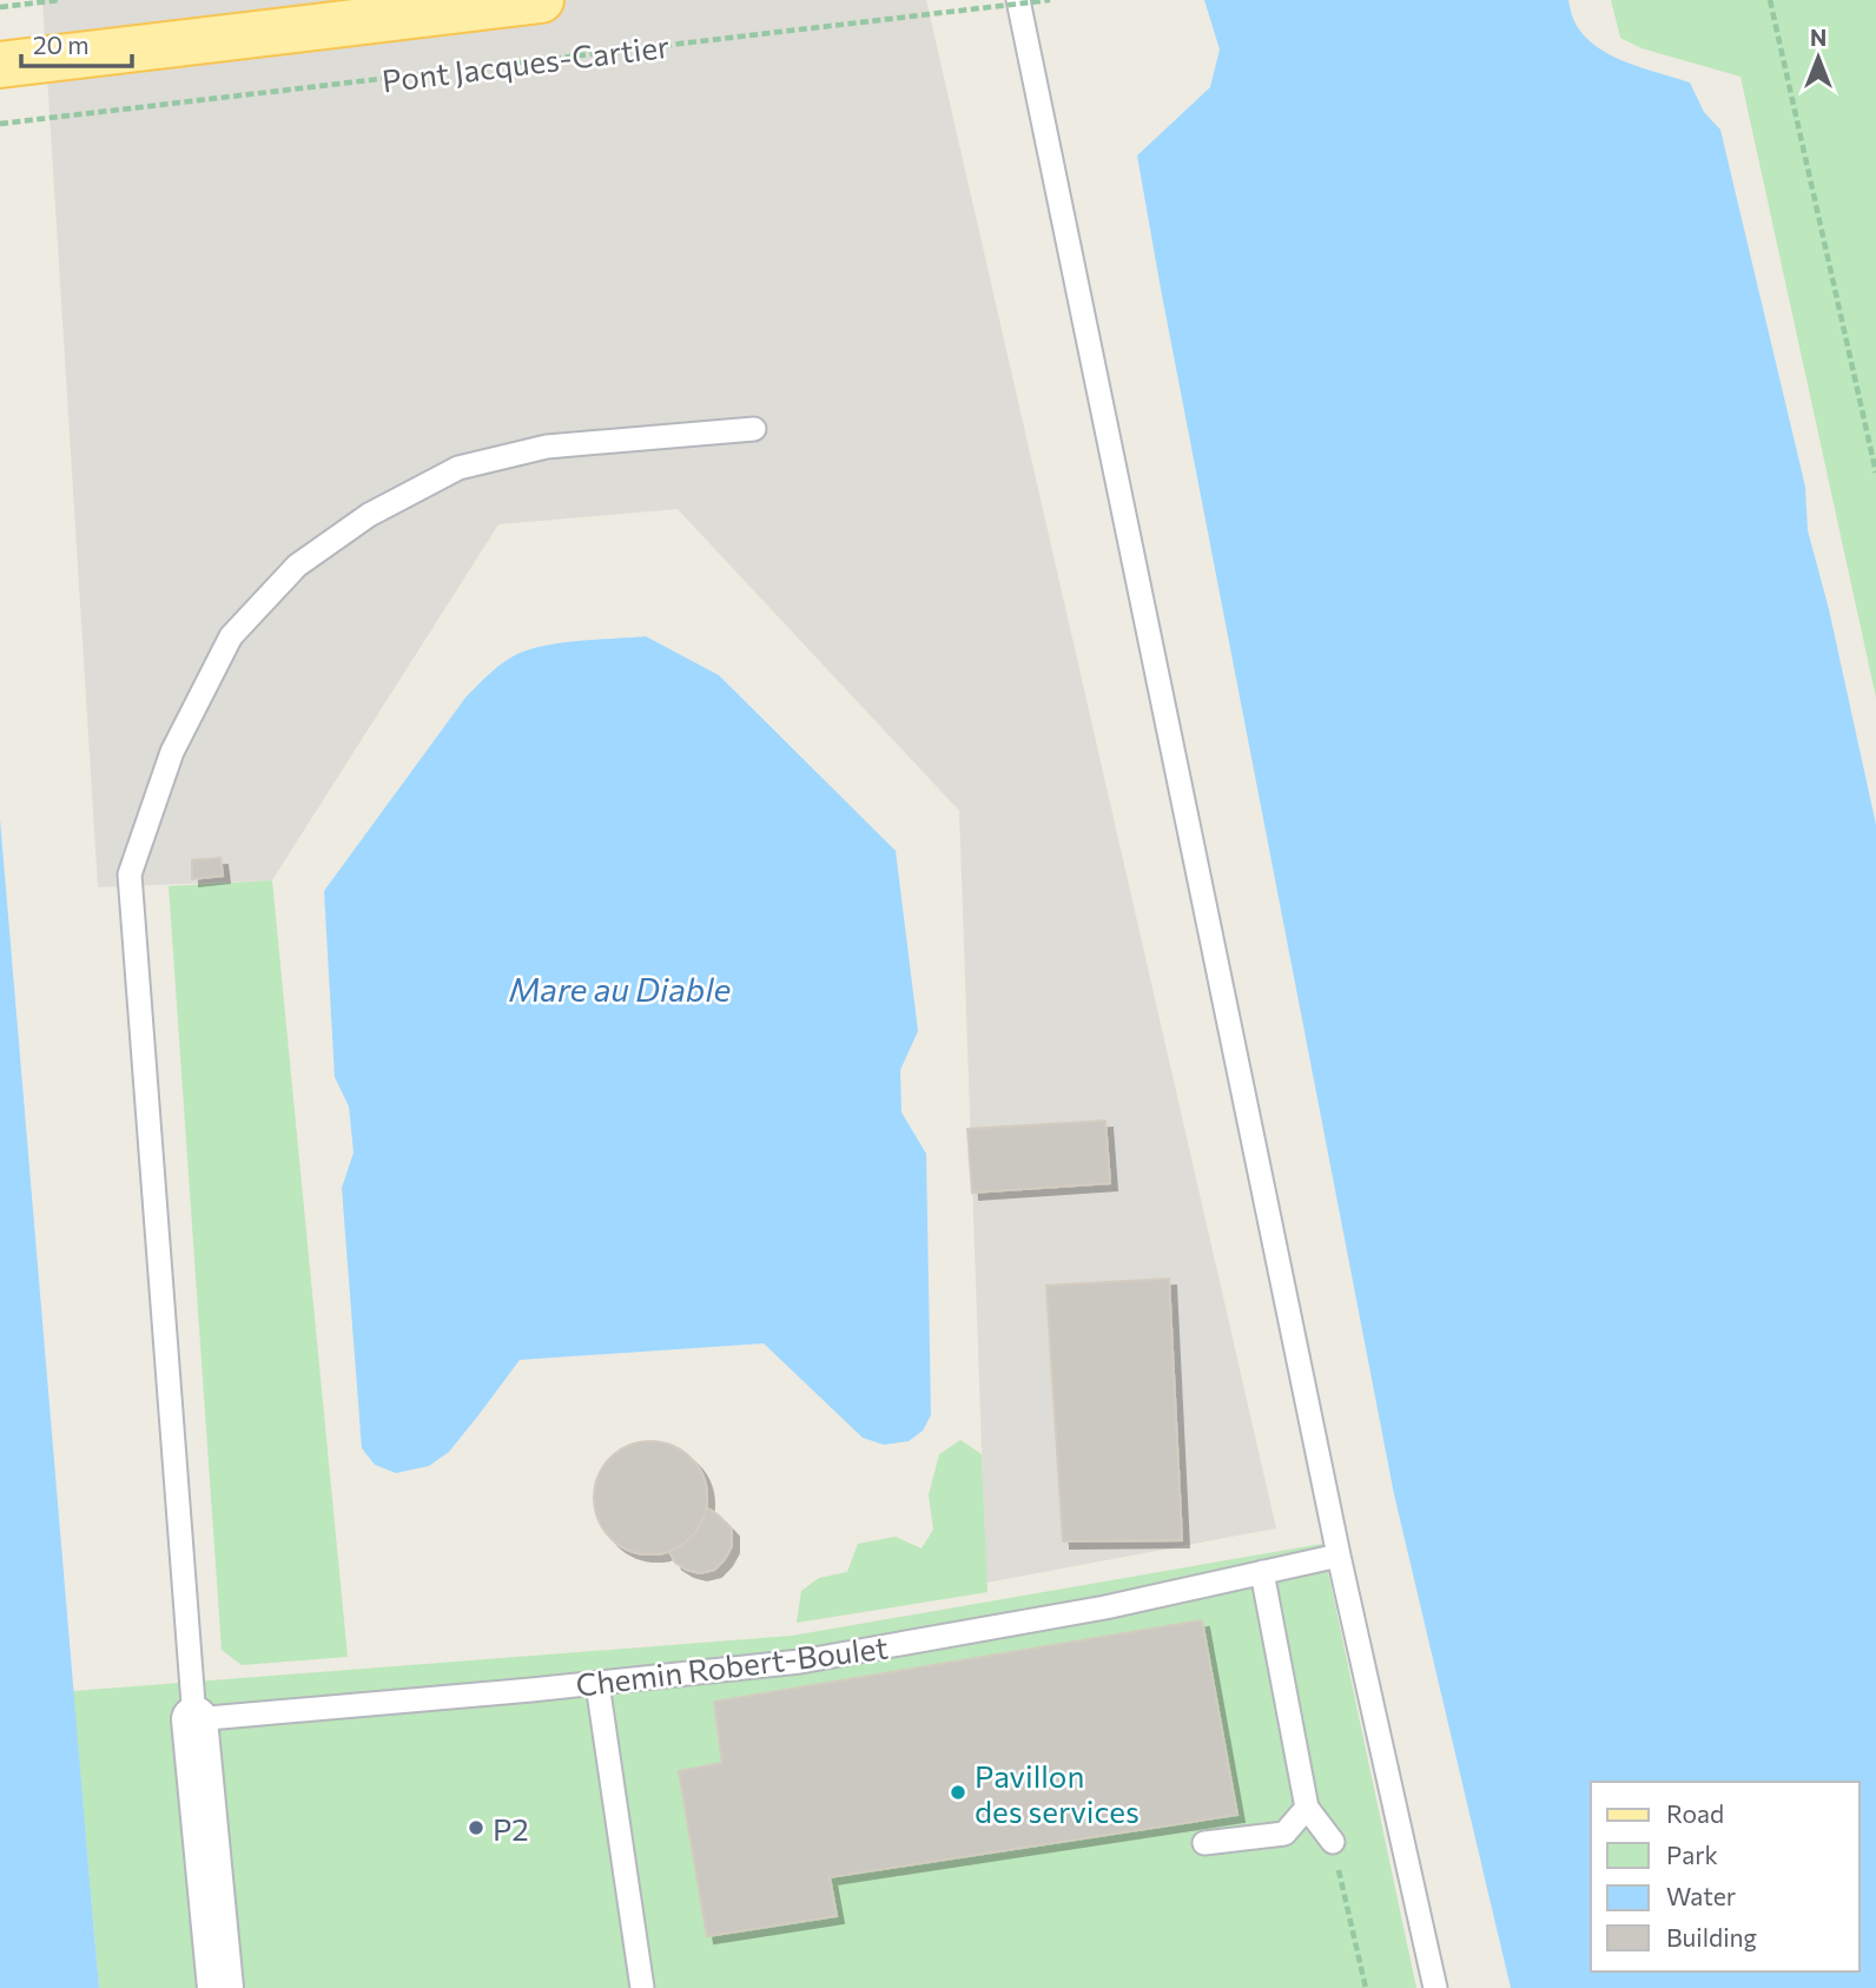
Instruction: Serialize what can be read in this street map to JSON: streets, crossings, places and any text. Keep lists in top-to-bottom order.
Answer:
{
  "streets": {
    "main road": ["Pont Jacques-Cartier"],
    "lane": ["Chemin Robert-Boulet"]
  },
  "water": ["Mare au Diable"],
  "places": ["Pavillon des services", "P2"],
  "legend": [
    "Road",
    "Park",
    "Water",
    "Building"
  ],
  "scale_bar": "20 m",
  "north": "top"
}
